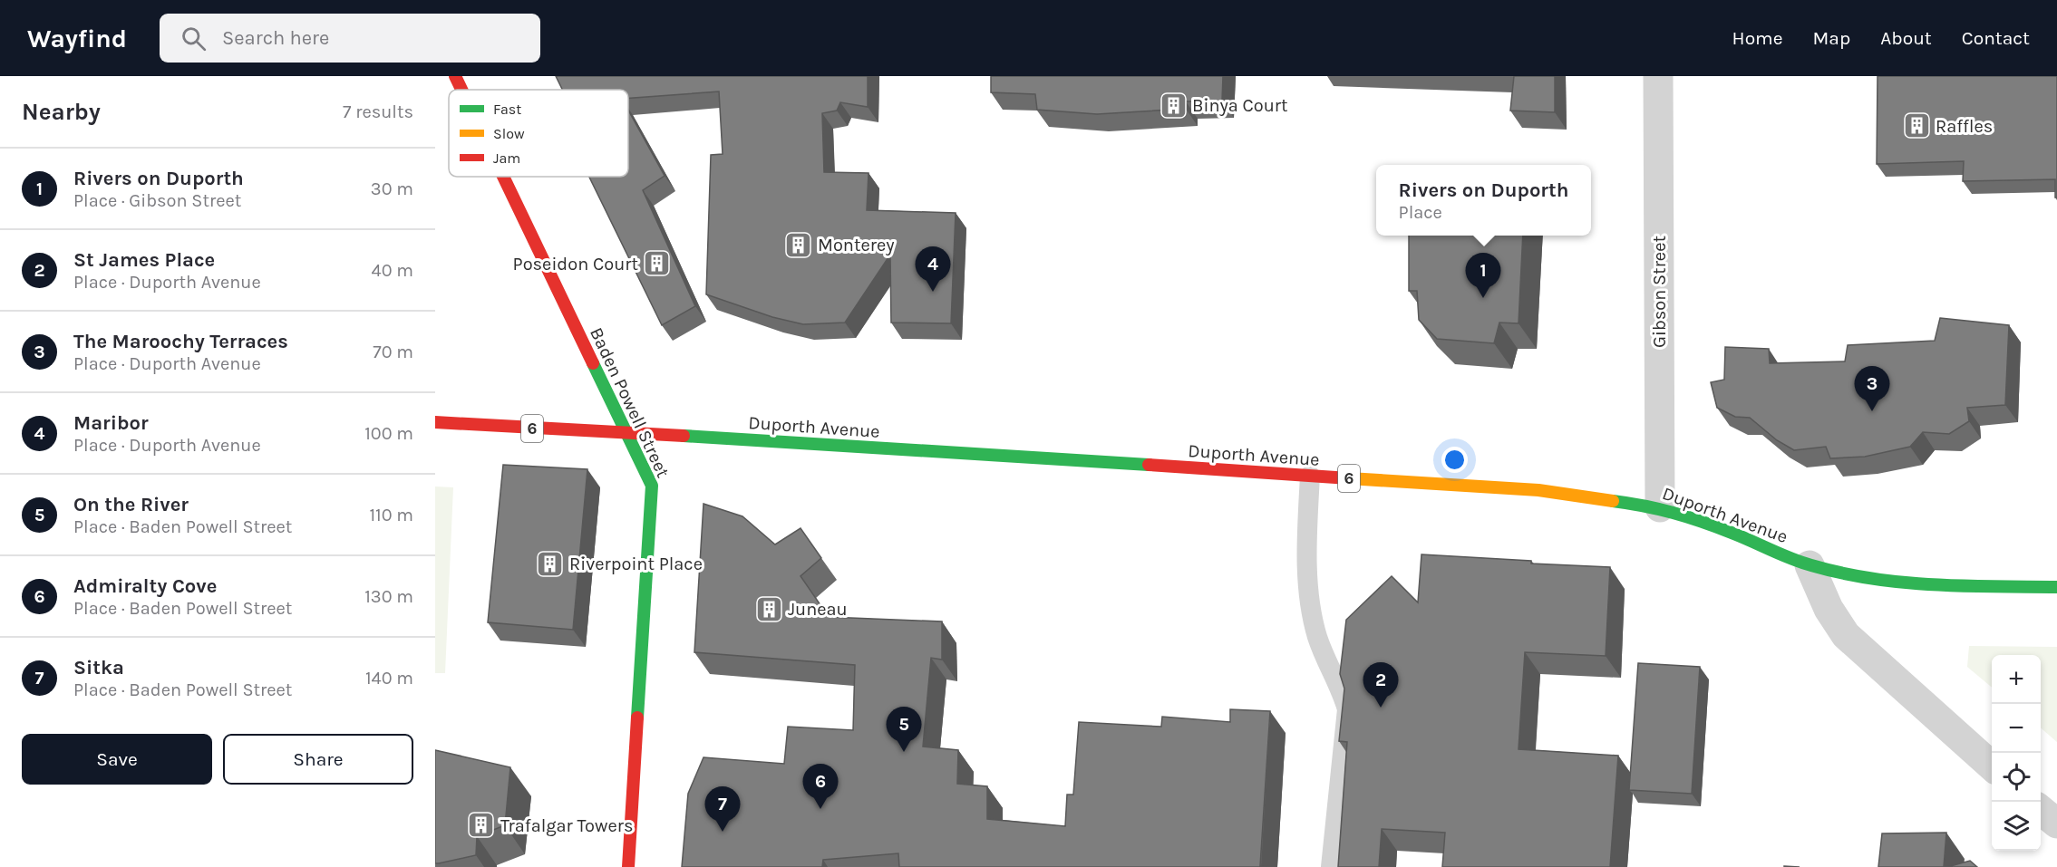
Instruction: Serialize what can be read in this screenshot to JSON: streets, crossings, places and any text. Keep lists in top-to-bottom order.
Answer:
{
  "streets": {
    "main road": ["Baden Powell Street", "Duporth Avenue", "6"],
    "street": ["Gibson Street"]
  },
  "crossings": [
    ["Gibson Street", "Duporth Avenue"],
    ["Baden Powell Street", "Duporth Avenue"]
  ],
  "places": {
    "building": [
      "Binya Court",
      "Raffles",
      "Monterey",
      "Poseidon Court",
      "Riverpoint Place",
      "Juneau",
      "Trafalgar Towers"
    ]
  },
  "legend": ["Fast", "Slow", "Jam"],
  "page": {
    "header": "Wayfind",
    "search": "Search here",
    "nav": [
      "Home",
      "Map",
      "About",
      "Contact"
    ],
    "heading": ["Nearby", "7 results"],
    "list": [
      {
        "mark": "1",
        "name": "Rivers on Duporth",
        "note": "Place · Gibson Street",
        "value": "30 m"
      },
      {
        "mark": "2",
        "name": "St James Place",
        "note": "Place · Duporth Avenue",
        "value": "40 m"
      },
      {
        "mark": "3",
        "name": "The Maroochy Terraces",
        "note": "Place · Duporth Avenue",
        "value": "70 m"
      },
      {
        "mark": "4",
        "name": "Maribor",
        "note": "Place · Duporth Avenue",
        "value": "100 m"
      },
      {
        "mark": "5",
        "name": "On the River",
        "note": "Place · Baden Powell Street",
        "value": "110 m"
      },
      {
        "mark": "6",
        "name": "Admiralty Cove",
        "note": "Place · Baden Powell Street",
        "value": "130 m"
      },
      {
        "mark": "7",
        "name": "Sitka",
        "note": "Place · Baden Powell Street",
        "value": "140 m"
      }
    ],
    "popup": ["Rivers on Duporth", "Place"],
    "pins": [
      "4",
      "1",
      "3",
      "2",
      "5",
      "6",
      "7"
    ],
    "map_buttons": ["+", "−"],
    "buttons": ["Save", "Share"]
  }
}
